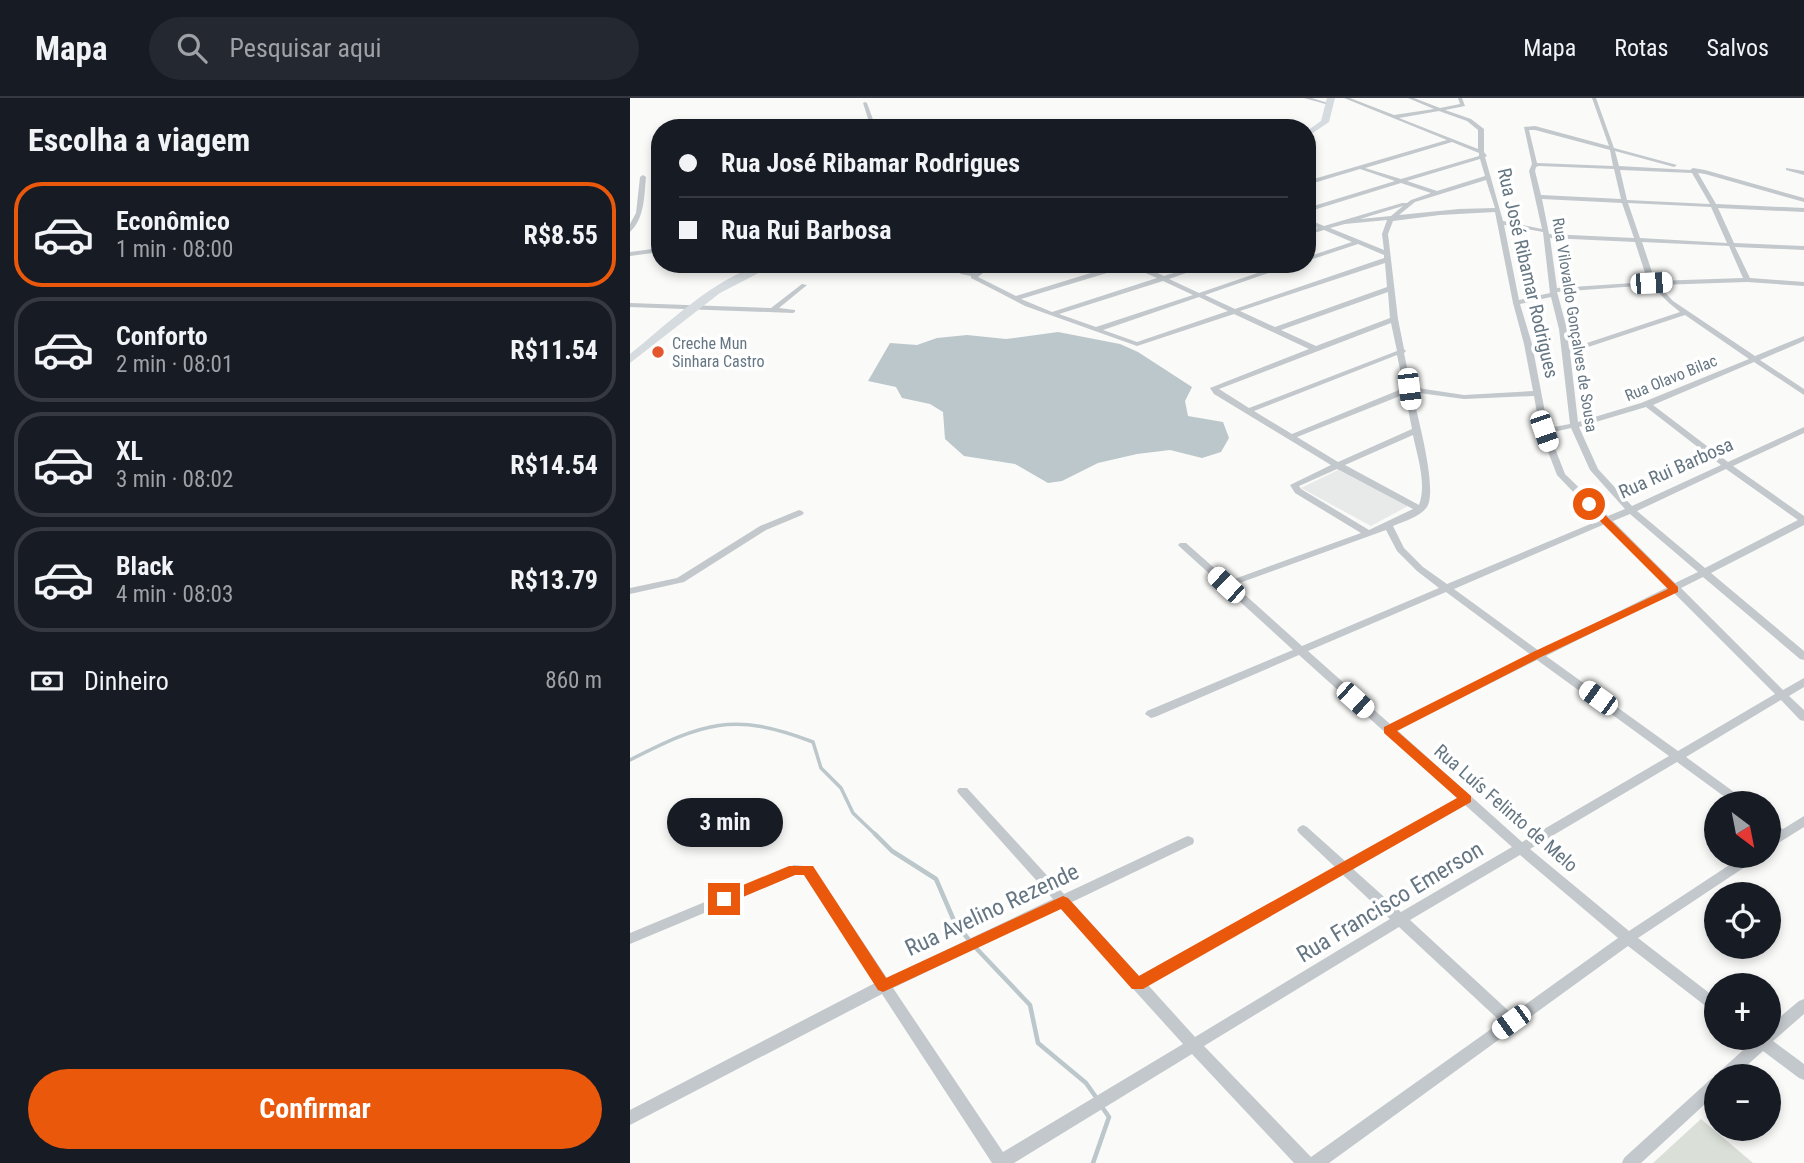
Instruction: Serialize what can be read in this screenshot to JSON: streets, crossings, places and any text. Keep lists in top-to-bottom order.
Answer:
{
  "streets": {
    "street": [
      "Rua José Ribamar Rodrigues",
      "Rua Vilovaldo Gonçalves de Sousa",
      "Rua Olavo Bilac",
      "Rua Rui Barbosa",
      "Rua Luís Felinto de Melo",
      "Rua Francisco Emerson",
      "Rua Avelino Rezende"
    ]
  },
  "crossings": [
    ["Rua José Ribamar Rodrigues", "Rua Olavo Bilac"],
    ["Rua José Ribamar Rodrigues", "Rua Rui Barbosa"],
    ["Rua José Ribamar Rodrigues", "Rua Francisco Emerson"],
    ["Rua Vilovaldo Gonçalves de Sousa", "Rua Olavo Bilac"],
    ["Rua Vilovaldo Gonçalves de Sousa", "Rua Rui Barbosa"],
    ["Rua Rui Barbosa", "Rua Luís Felinto de Melo"],
    ["Rua Luís Felinto de Melo", "Rua Francisco Emerson"]
  ],
  "places": ["Creche Mun Sinhara Castro"],
  "north": "bottom right",
  "page": {
    "header": "Mapa",
    "search": "Pesquisar aqui",
    "nav": ["Mapa", "Rotas", "Salvos"],
    "heading": "Escolha a viagem",
    "banner": ["Rua José Ribamar Rodrigues", "Rua Rui Barbosa"],
    "list": [
      {
        "name": "Econômico",
        "note": "1 min · 08:00",
        "value": "R$8.55"
      },
      {
        "name": "Conforto",
        "note": "2 min · 08:01",
        "value": "R$11.54"
      },
      {
        "name": "XL",
        "note": "3 min · 08:02",
        "value": "R$14.54"
      },
      {
        "name": "Black",
        "note": "4 min · 08:03",
        "value": "R$13.79"
      }
    ],
    "pay": ["Dinheiro", "860 m"],
    "map_buttons": ["+", "−"],
    "bubble": "3 min",
    "buttons": "Confirmar"
  }
}
